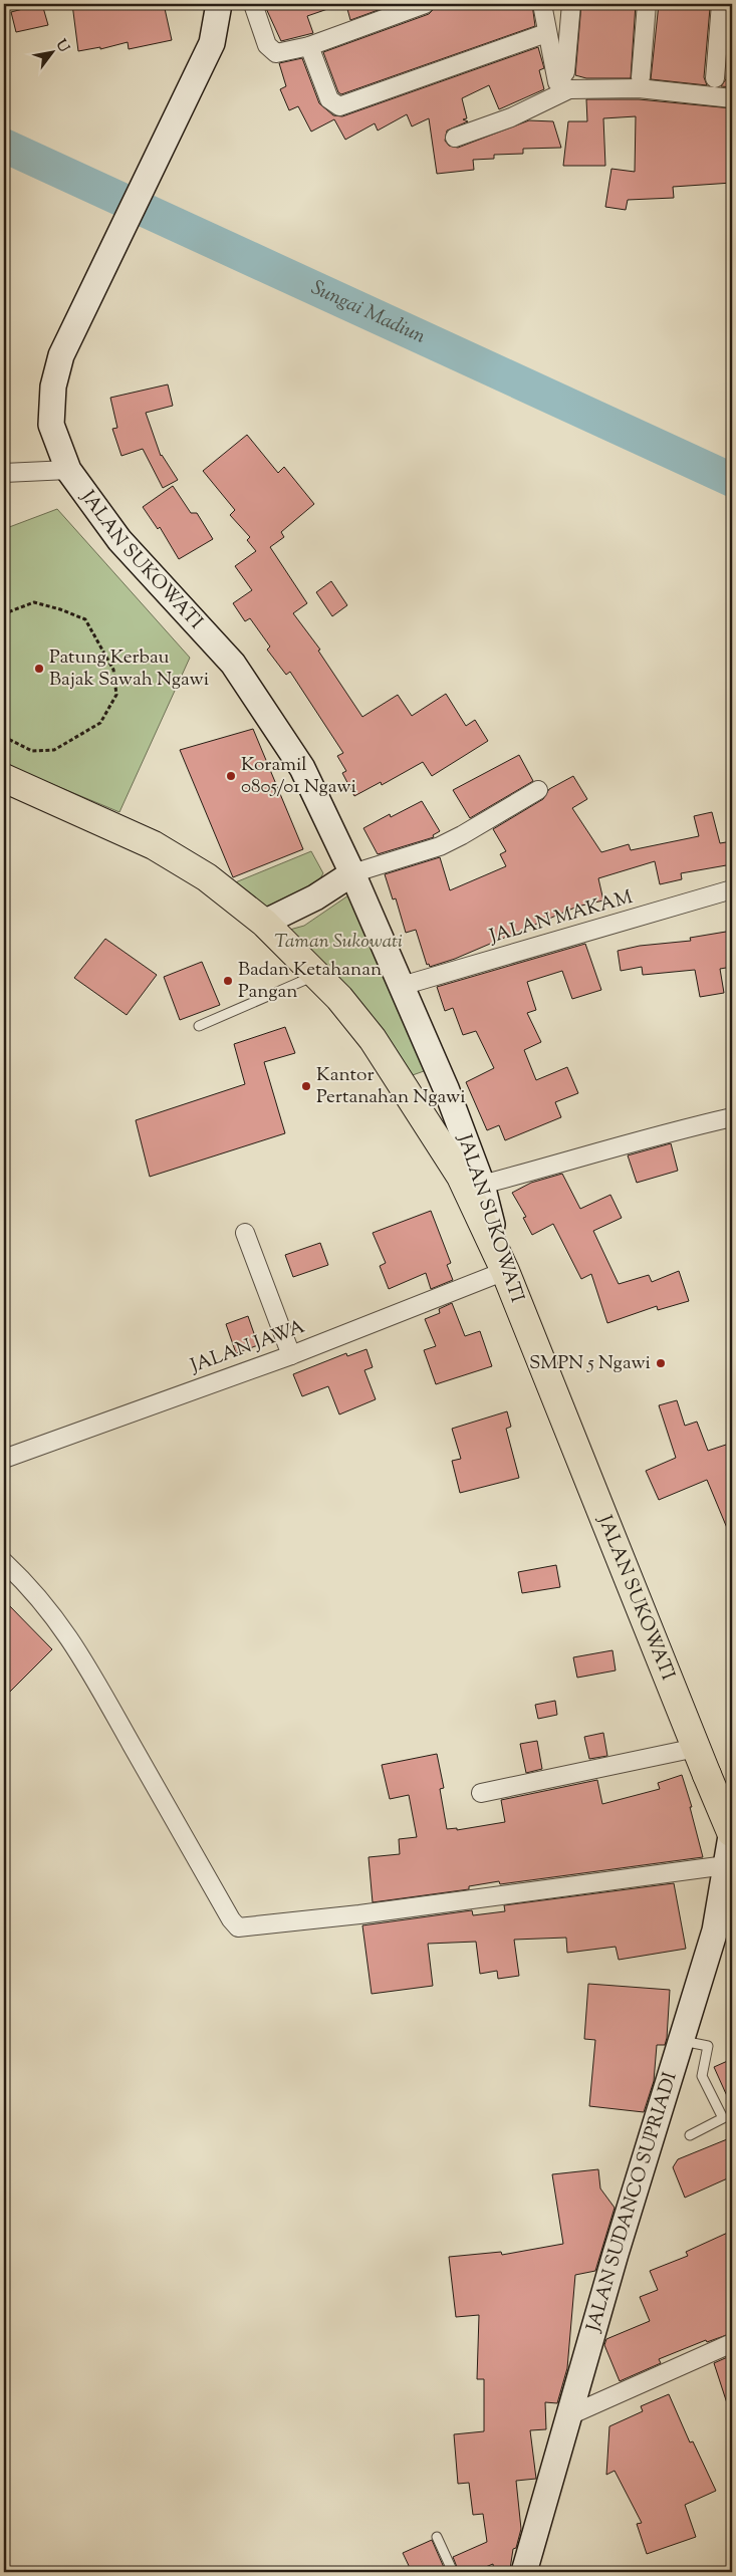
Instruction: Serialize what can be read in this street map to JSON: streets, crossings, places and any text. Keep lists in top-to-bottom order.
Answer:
{
  "streets": {
    "main road": ["JALAN SUKOWATI", "JALAN SUDANCO SUPRIADI"],
    "street": ["JALAN MAKAM", "JALAN JAWA"]
  },
  "crossings": [
    ["JALAN SUKOWATI", "JALAN MAKAM"],
    ["JALAN SUKOWATI", "JALAN JAWA"],
    ["JALAN SUKOWATI", "JALAN SUDANCO SUPRIADI"]
  ],
  "water": ["Sungai Madiun"],
  "parks": ["Taman Sukowati"],
  "places": [
    "Patung Kerbau Bajak Sawah Ngawi",
    "Koramil 0805/01 Ngawi",
    "Badan Ketahanan Pangan",
    "Kantor Pertanahan Ngawi",
    "SMPN 5 Ngawi"
  ],
  "north": "top right"
}
